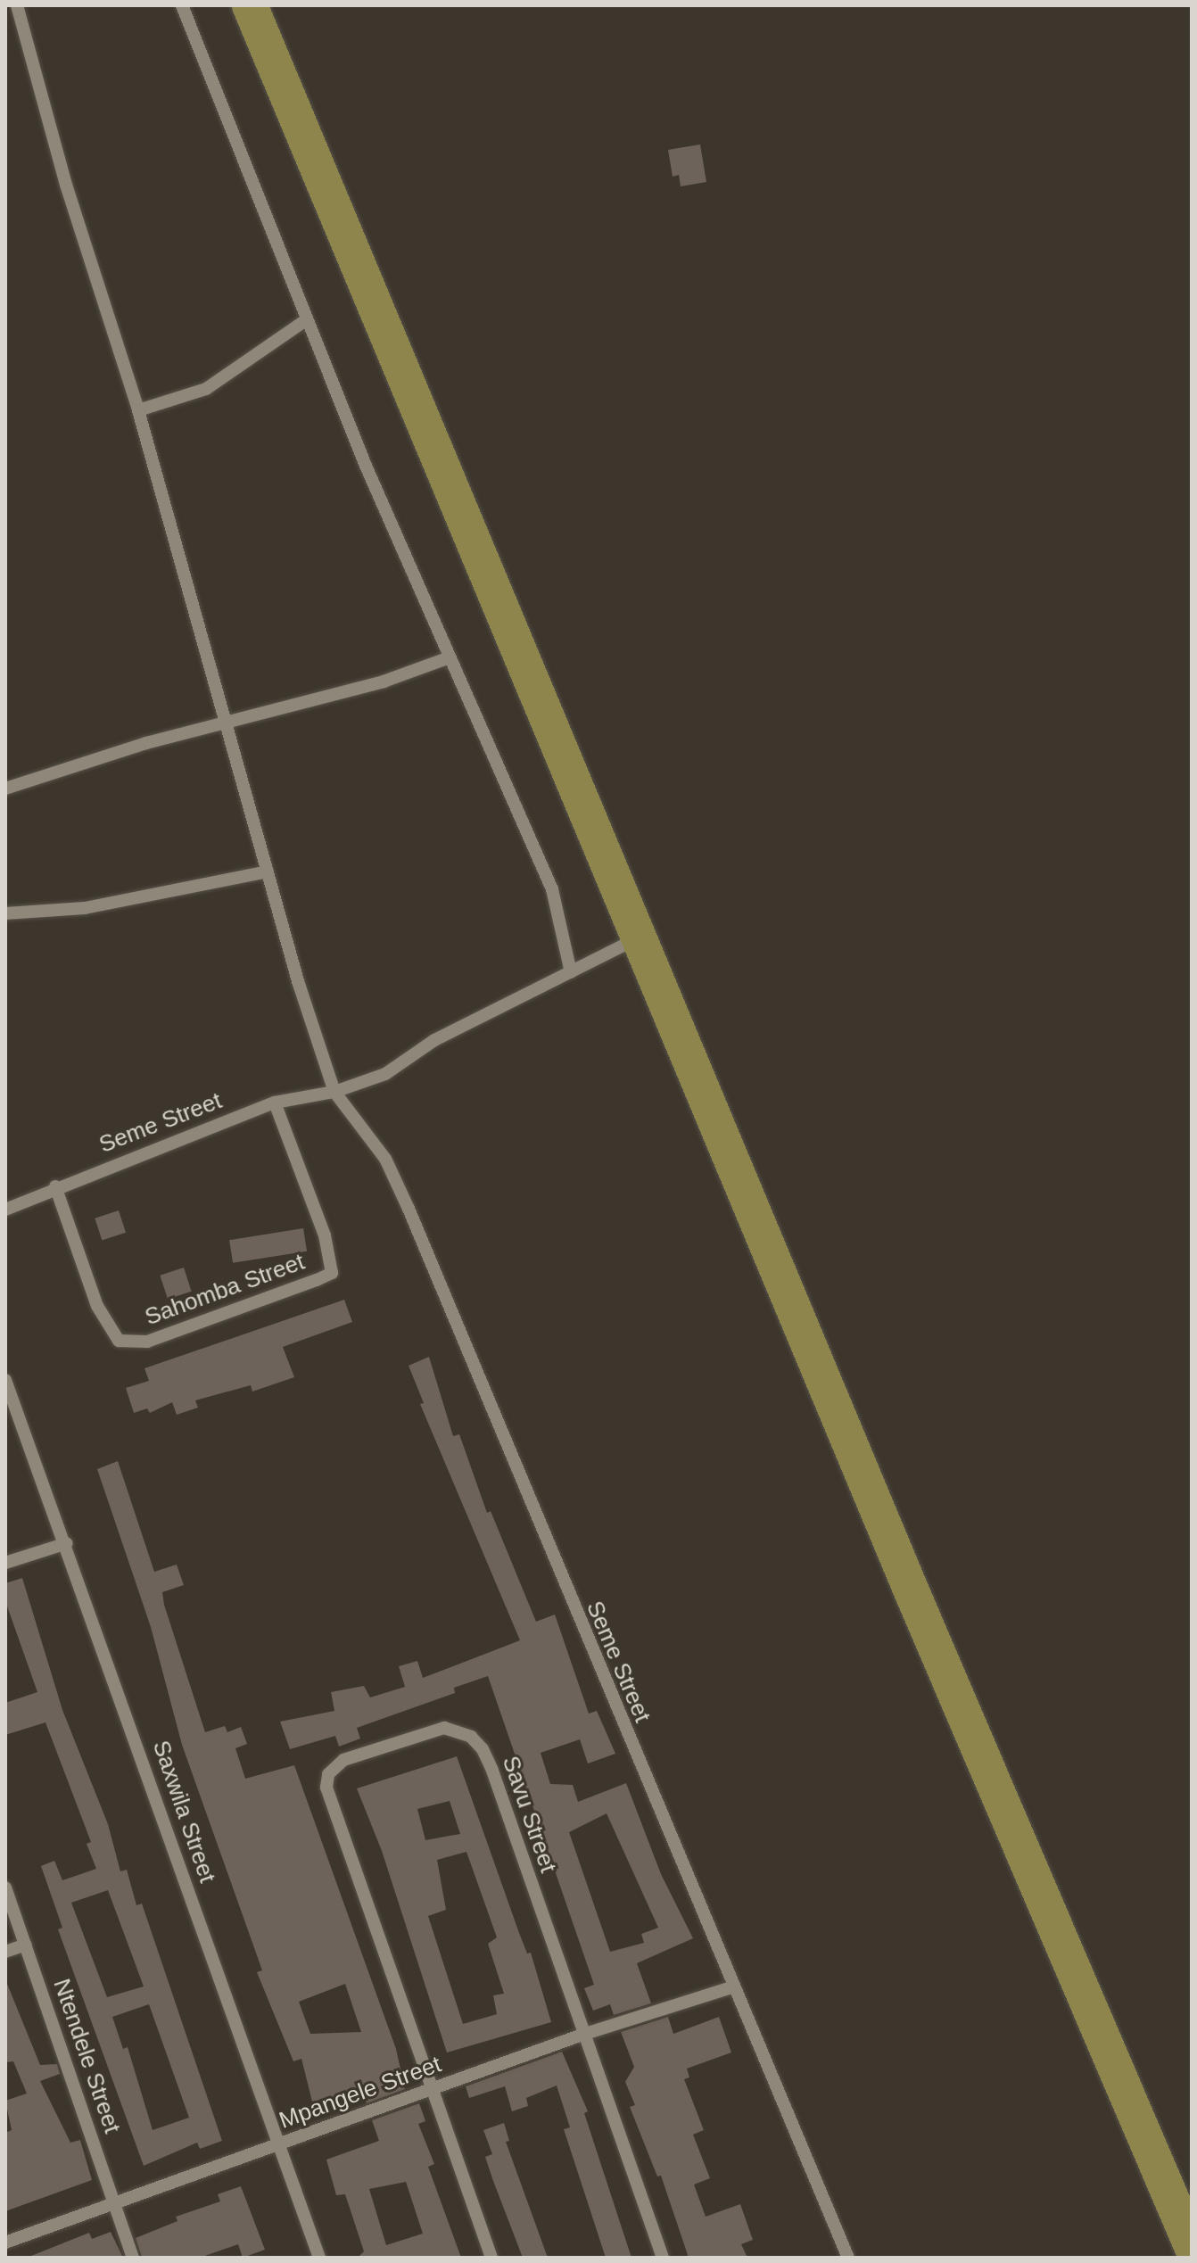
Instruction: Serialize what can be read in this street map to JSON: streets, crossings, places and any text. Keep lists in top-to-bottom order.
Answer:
{
  "streets": {
    "street": [
      "Seme Street",
      "Sahomba Street",
      "Saxwila Street",
      "Savu Street",
      "Ntendele Street",
      "Mpangele Street"
    ]
  },
  "crossings": [
    ["Seme Street", "Sahomba Street"],
    ["Seme Street", "Mpangele Street"],
    ["Saxwila Street", "Mpangele Street"],
    ["Savu Street", "Mpangele Street"],
    ["Ntendele Street", "Mpangele Street"]
  ]
}
